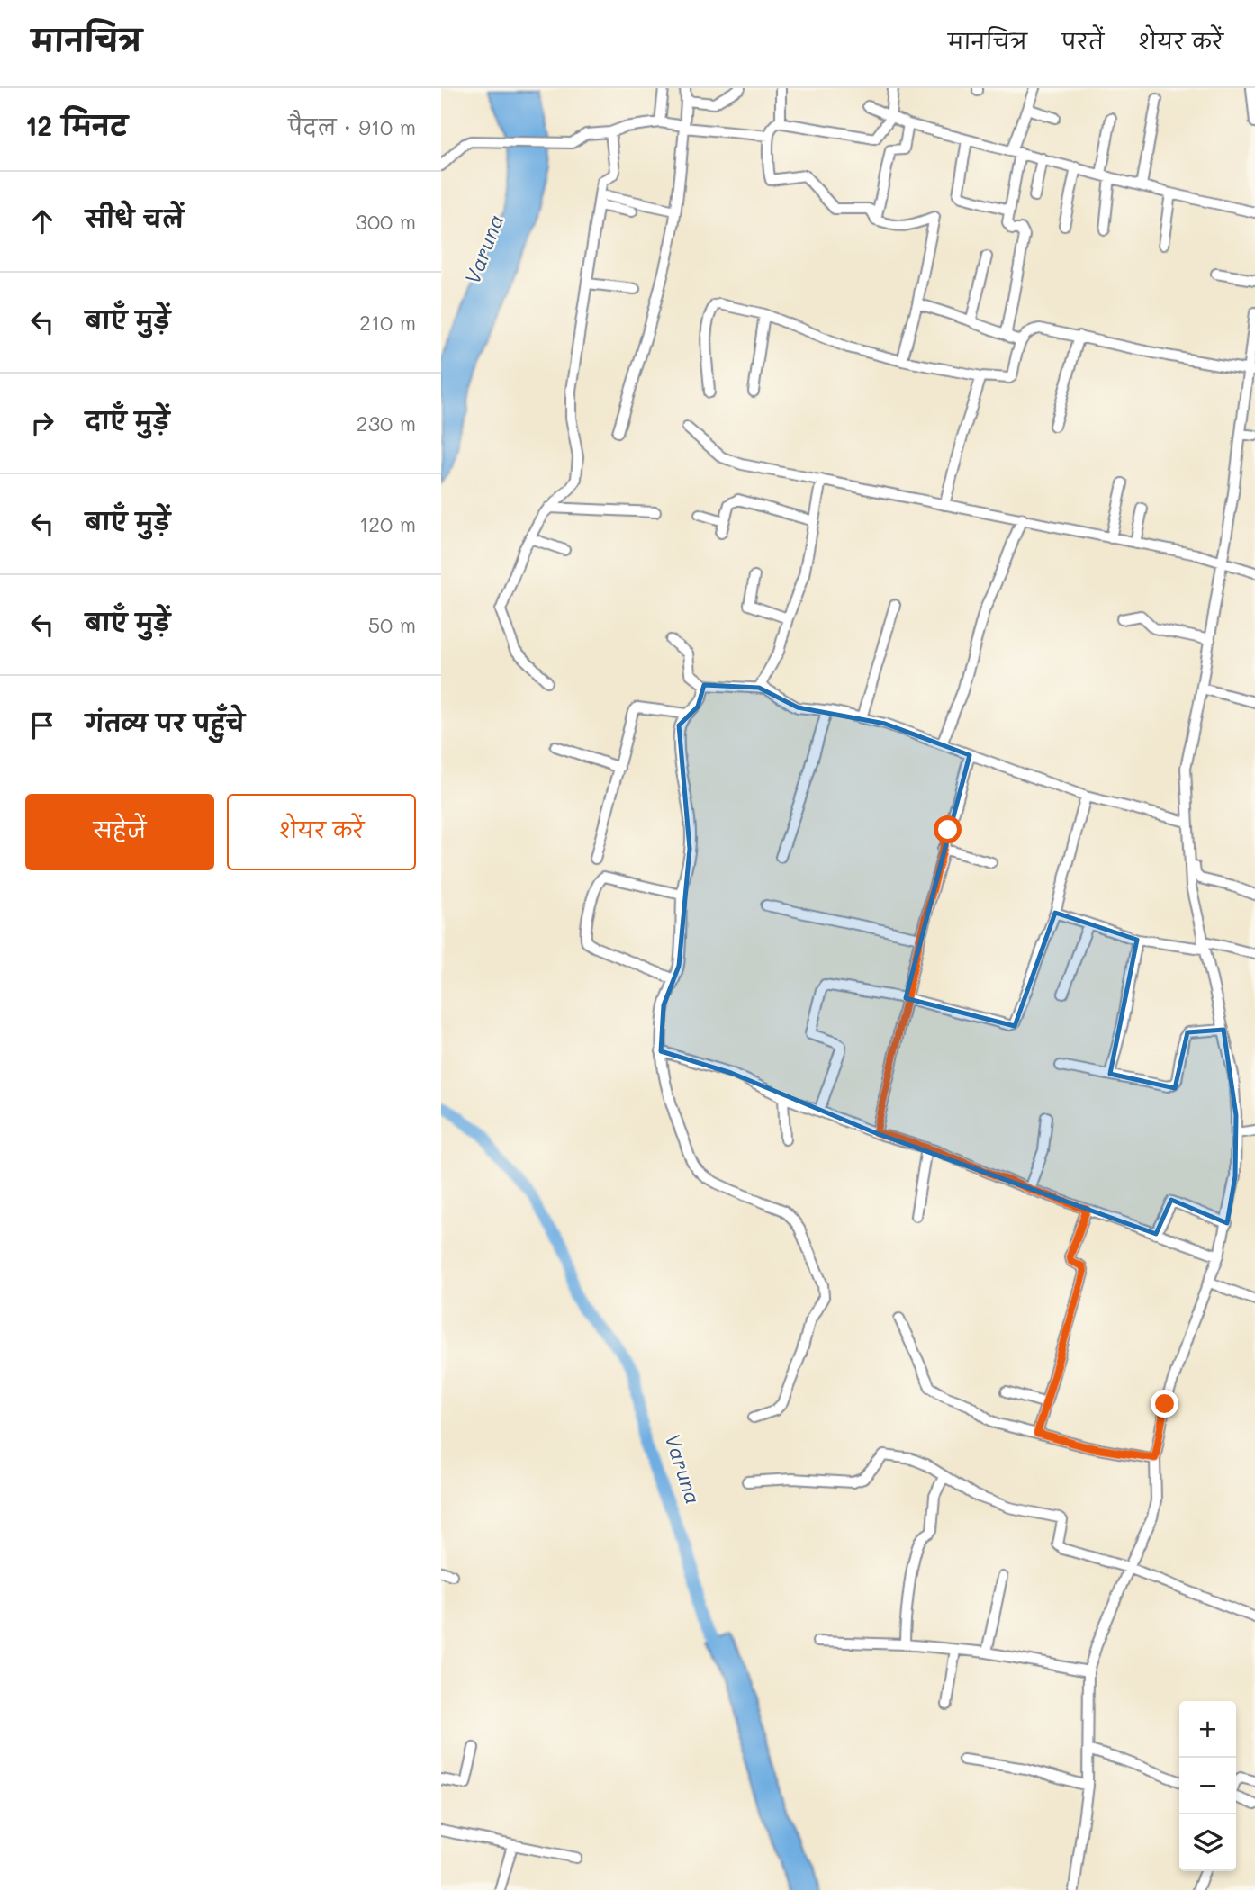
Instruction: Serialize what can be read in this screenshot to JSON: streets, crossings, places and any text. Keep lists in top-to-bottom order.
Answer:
{
  "water": ["Varuna"],
  "page": {
    "header": "मानचित्र",
    "nav": ["मानचित्र", "परतें", "शेयर करें"],
    "heading": ["12 मिनट", "पैदल · 910 m"],
    "list": [
      ["सीधे चलें", "300 m"],
      ["बाएँ मुड़ें", "210 m"],
      ["दाएँ मुड़ें", "230 m"],
      ["बाएँ मुड़ें", "120 m"],
      ["बाएँ मुड़ें", "50 m"],
      "गंतव्य पर पहुँचे"
    ],
    "buttons": ["सहेजें", "शेयर करें"],
    "map_buttons": ["+", "−"]
  }
}
